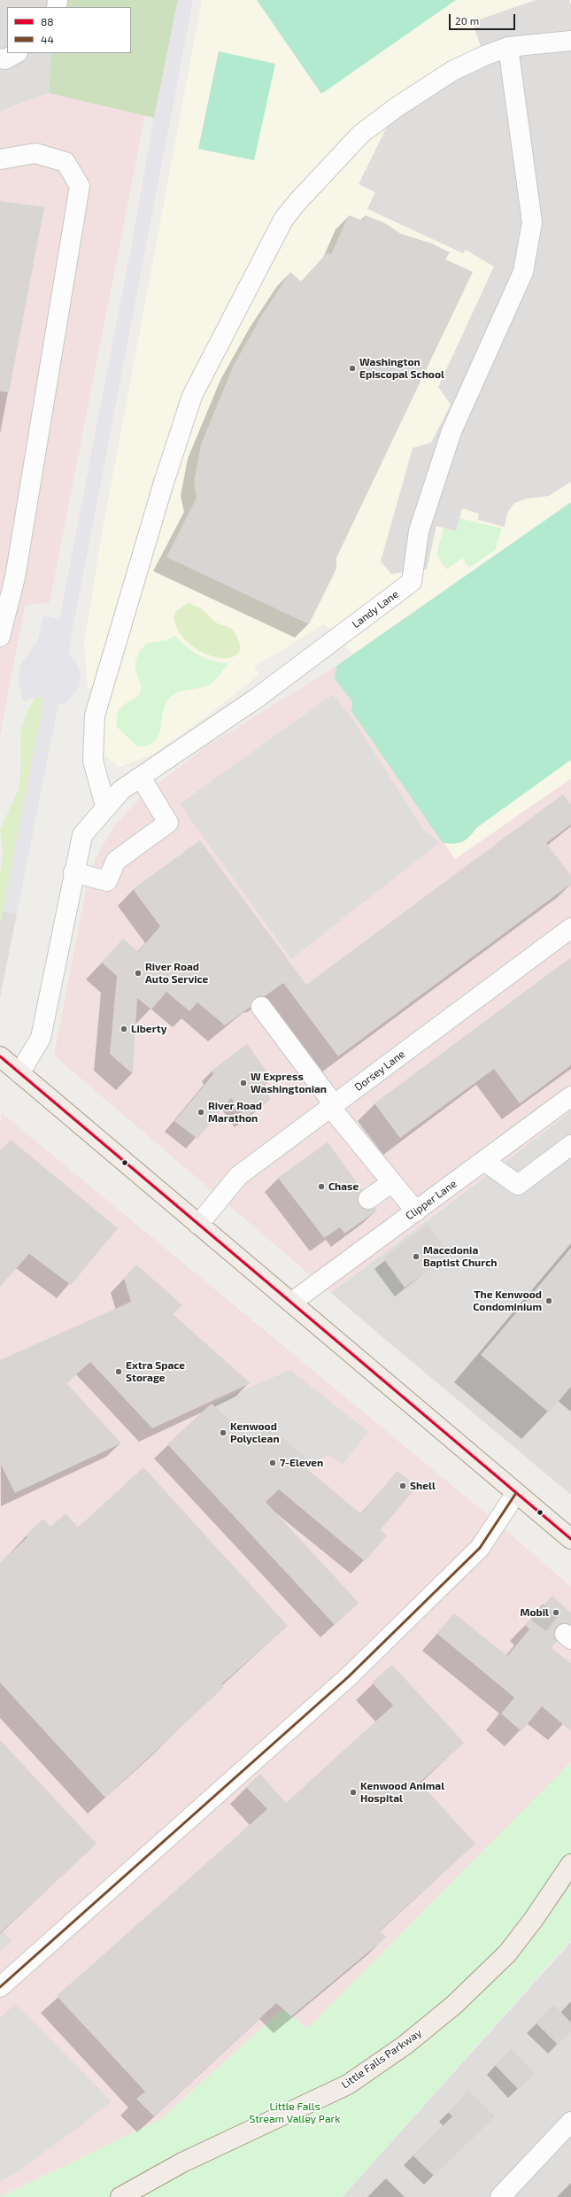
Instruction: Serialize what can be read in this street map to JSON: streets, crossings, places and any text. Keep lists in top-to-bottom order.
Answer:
{
  "streets": {
    "main road": ["Little Falls Parkway"],
    "street": ["Landy Lane", "Dorsey Lane", "Clipper Lane"]
  },
  "parks": ["Little Falls Stream Valley Park"],
  "places": [
    "Washington Episcopal School",
    "River Road Auto Service",
    "Liberty",
    "W Express Washingtonian",
    "River Road Marathon",
    "Chase",
    "Macedonia Baptist Church",
    "The Kenwood Condominium",
    "Extra Space Storage",
    "Kenwood Polyclean",
    "7-Eleven",
    "Shell",
    "Mobil",
    "Kenwood Animal Hospital"
  ],
  "lines": ["transit line 88", "transit line 44"],
  "legend": ["88", "44"],
  "scale_bar": "20 m"
}
